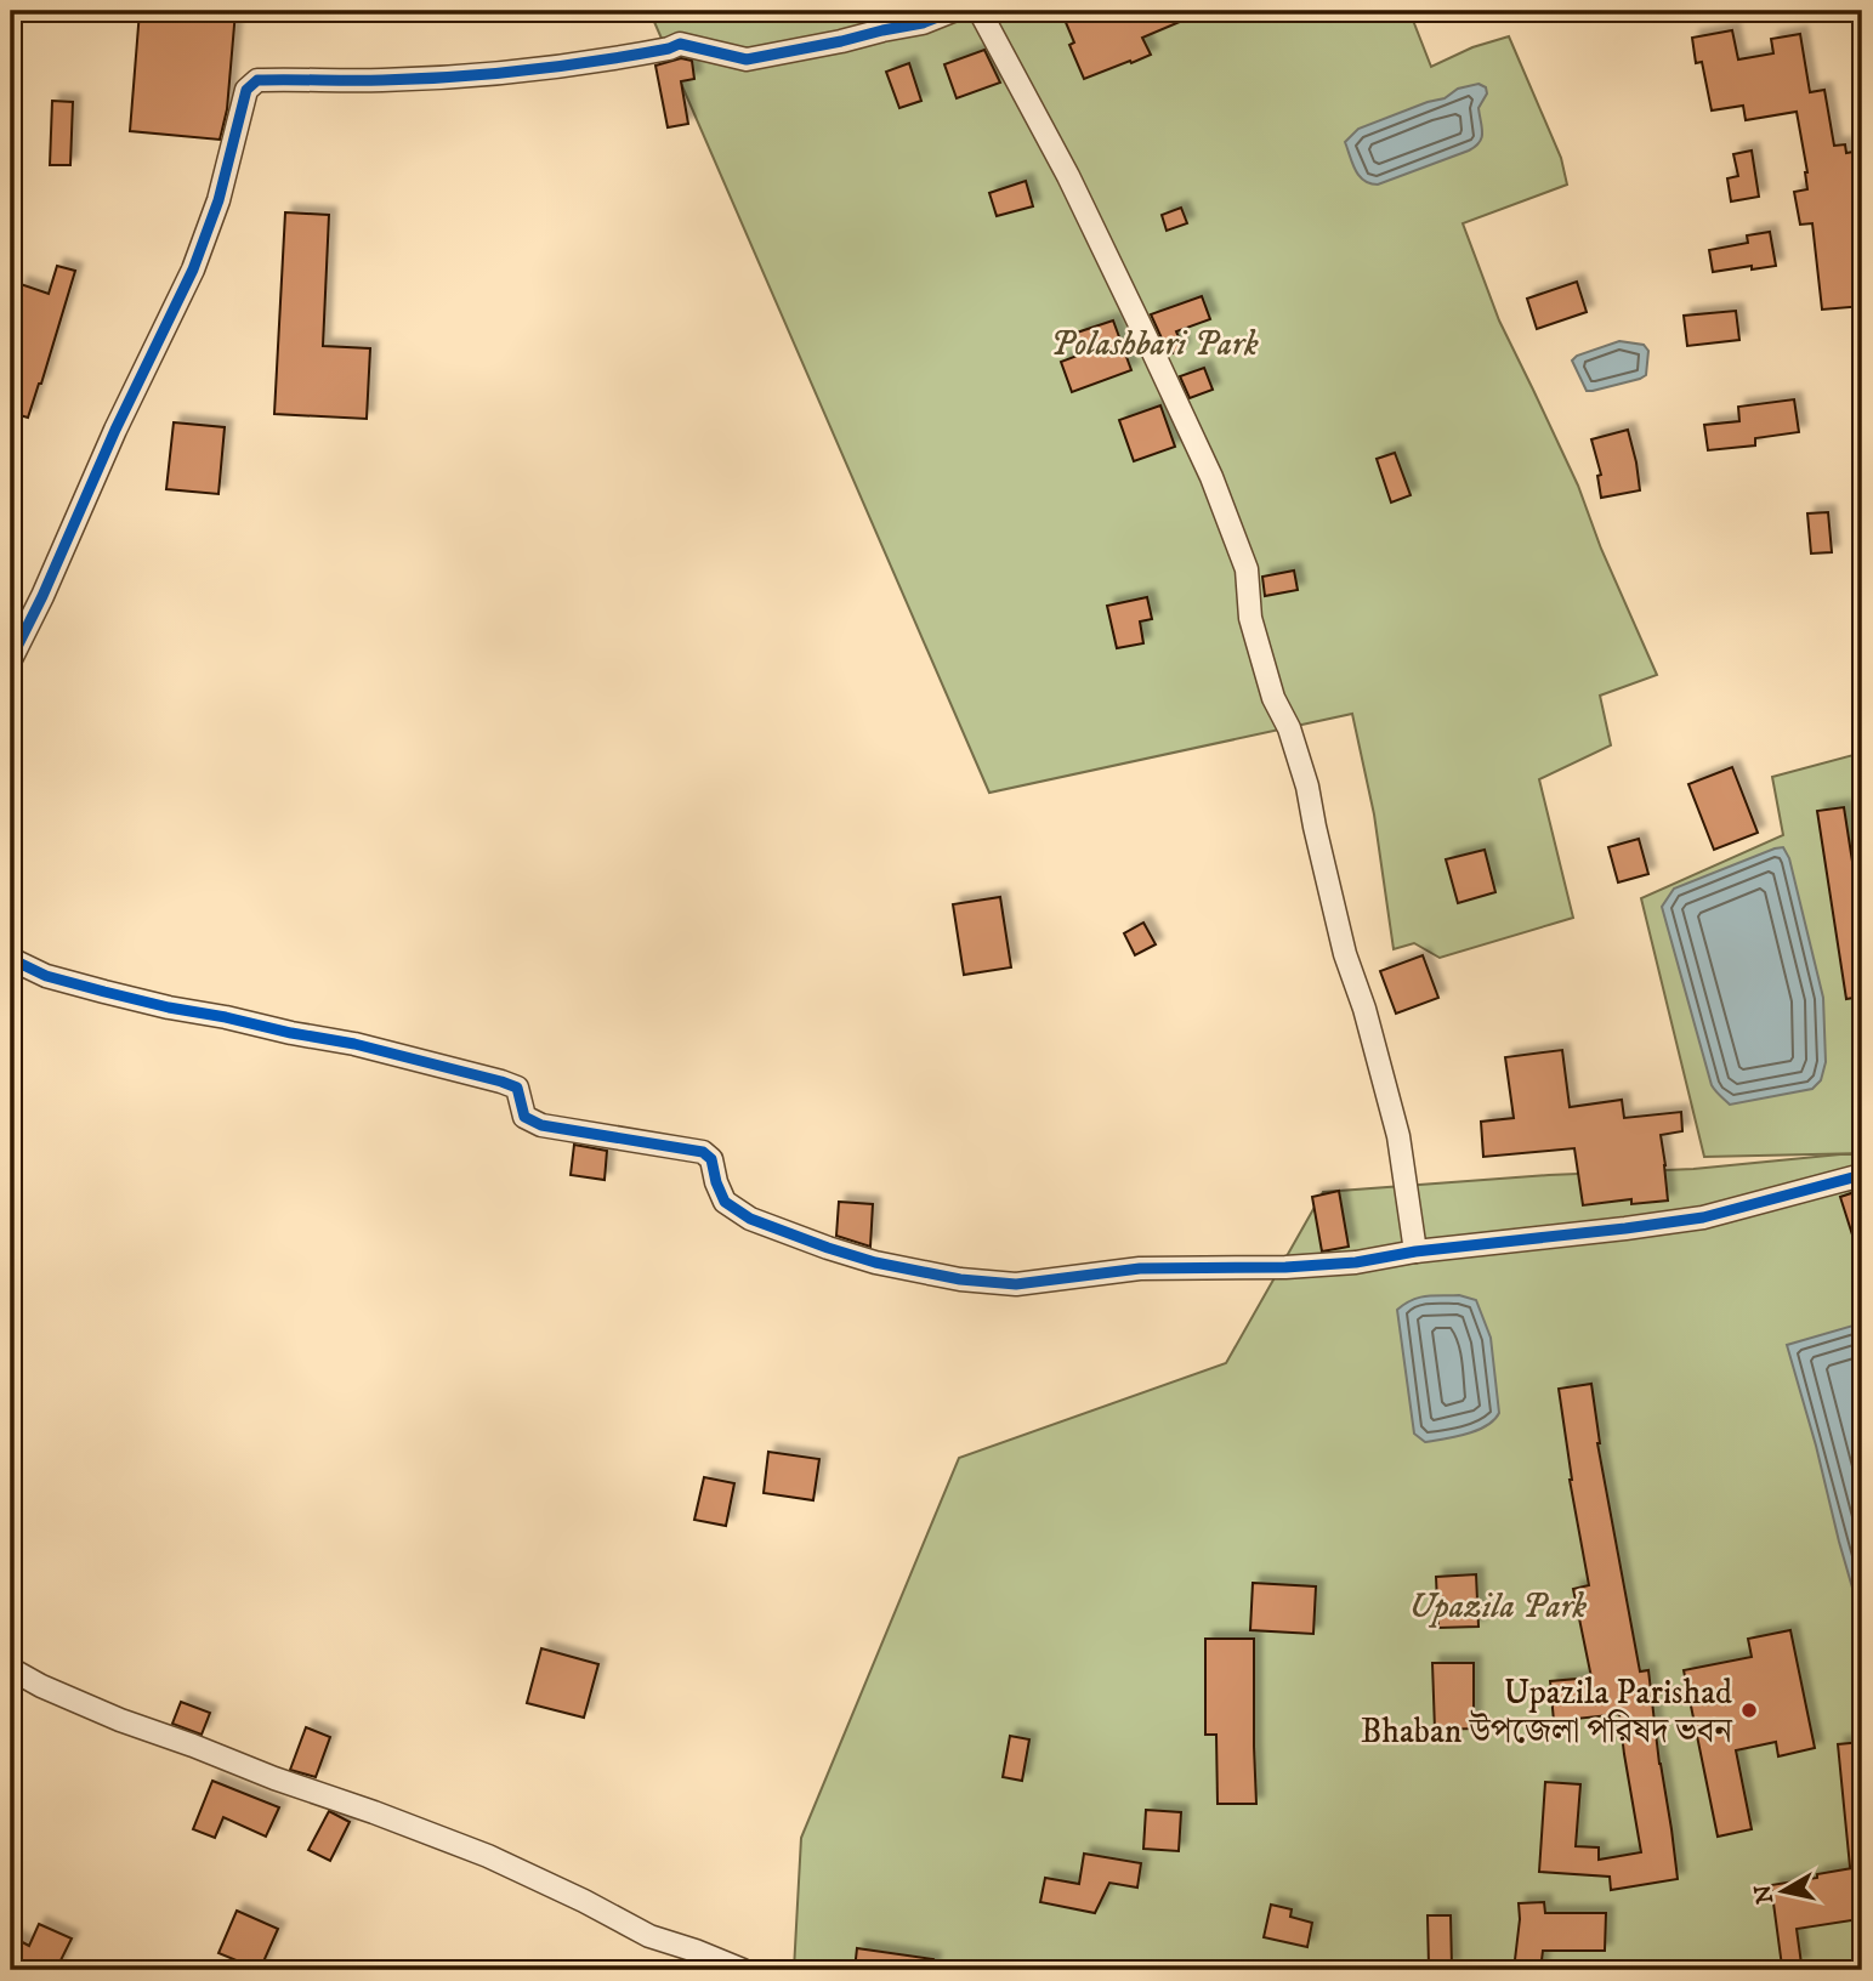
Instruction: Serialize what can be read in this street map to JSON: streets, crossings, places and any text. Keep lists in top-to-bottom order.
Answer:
{
  "parks": ["Polashbari Park", "Upazila Park"],
  "places": ["Upazila Parishad Bhaban উপজেলা পরিষদ ভবন"],
  "north": "left"
}
